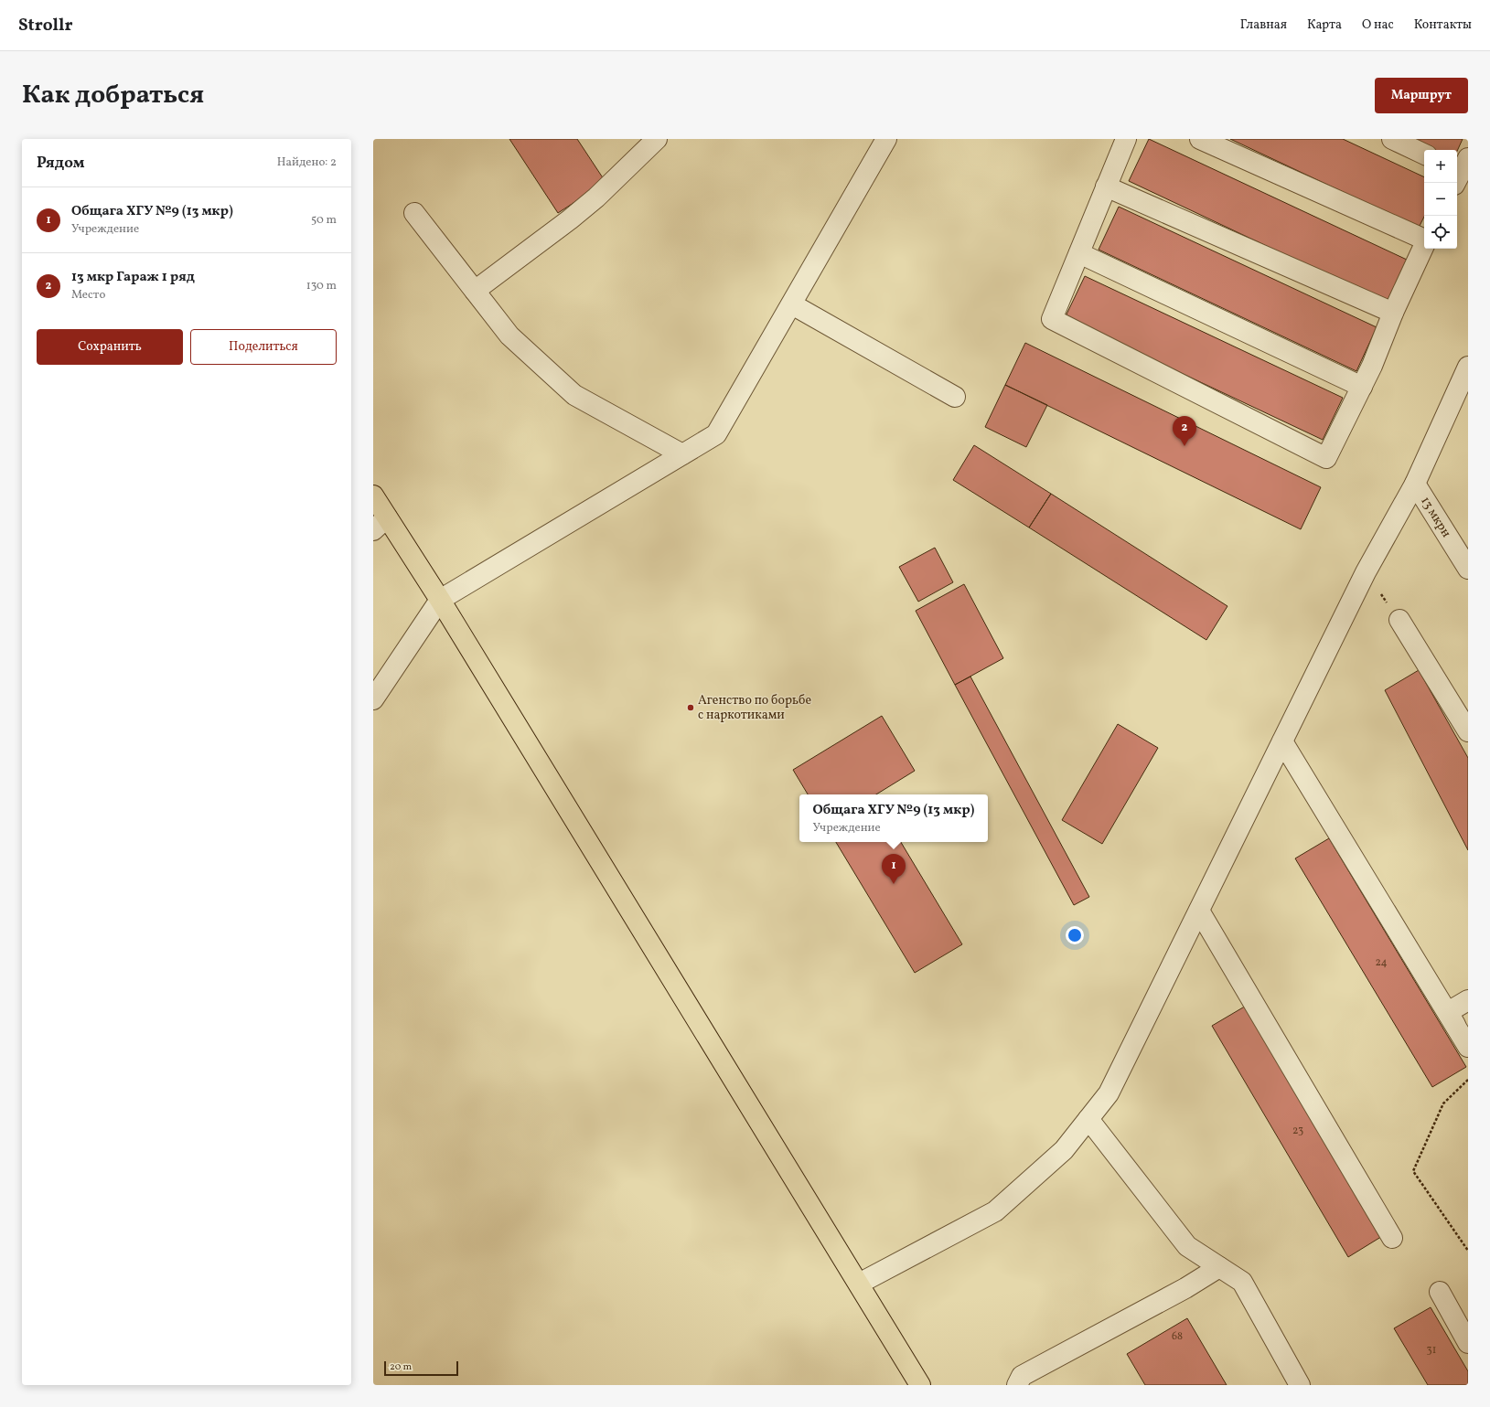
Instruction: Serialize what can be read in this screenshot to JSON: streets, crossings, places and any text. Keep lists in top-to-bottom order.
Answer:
{
  "streets": {
    "street": ["13 мкрн"]
  },
  "places": ["Агенство по борьбе с наркотиками"],
  "house_numbers": [
    "24",
    "23",
    "68",
    "31"
  ],
  "scale_bar": "20 m",
  "page": {
    "header": "Strollr",
    "nav": [
      "Главная",
      "Карта",
      "О нас",
      "Контакты"
    ],
    "title": "Как добраться",
    "buttons": [
      "Маршрут",
      ["Сохранить", "Поделиться"]
    ],
    "heading": ["Рядом", "Найдено: 2"],
    "map_buttons": ["+", "−"],
    "list": [
      {
        "mark": "1",
        "name": "Общага ХГУ №9 (13 мкр)",
        "note": "Учреждение",
        "value": "50 m"
      },
      {
        "mark": "2",
        "name": "13 мкр Гараж 1 ряд",
        "note": "Место",
        "value": "130 m"
      }
    ],
    "pins": ["2", "1"],
    "popup": ["Общага ХГУ №9 (13 мкр)", "Учреждение"],
    "scale": "20 m"
  }
}
